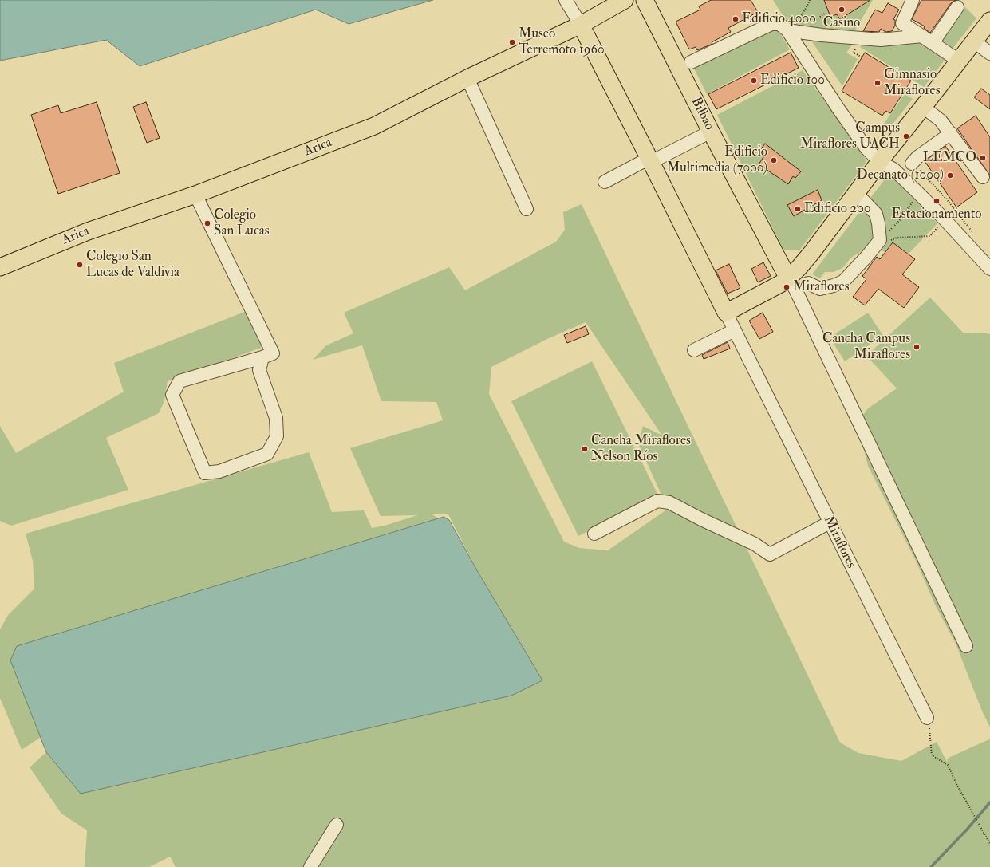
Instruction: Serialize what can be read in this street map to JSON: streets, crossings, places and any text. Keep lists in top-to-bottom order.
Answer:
{
  "streets": {
    "main road": ["Bilbao", "Arica", "Miraflores"]
  },
  "crossings": [
    ["Arica", "Miraflores"]
  ],
  "places": [
    "Casino",
    "Edificio 4000",
    "Museo Terremoto 1960",
    "Edificio 100",
    "Gimnasio Miraflores",
    "Campus Miraflores UACH",
    "LEMCO",
    "Edificio Multimedia (7000)",
    "Decanato (1000)",
    "Estacionamiento",
    "Edificio 200",
    "Colegio San Lucas",
    "Colegio San Lucas de Valdivia",
    "Miraflores",
    "Cancha Campus Miraflores",
    "Cancha Miraflores Nelson Ríos"
  ]
}
